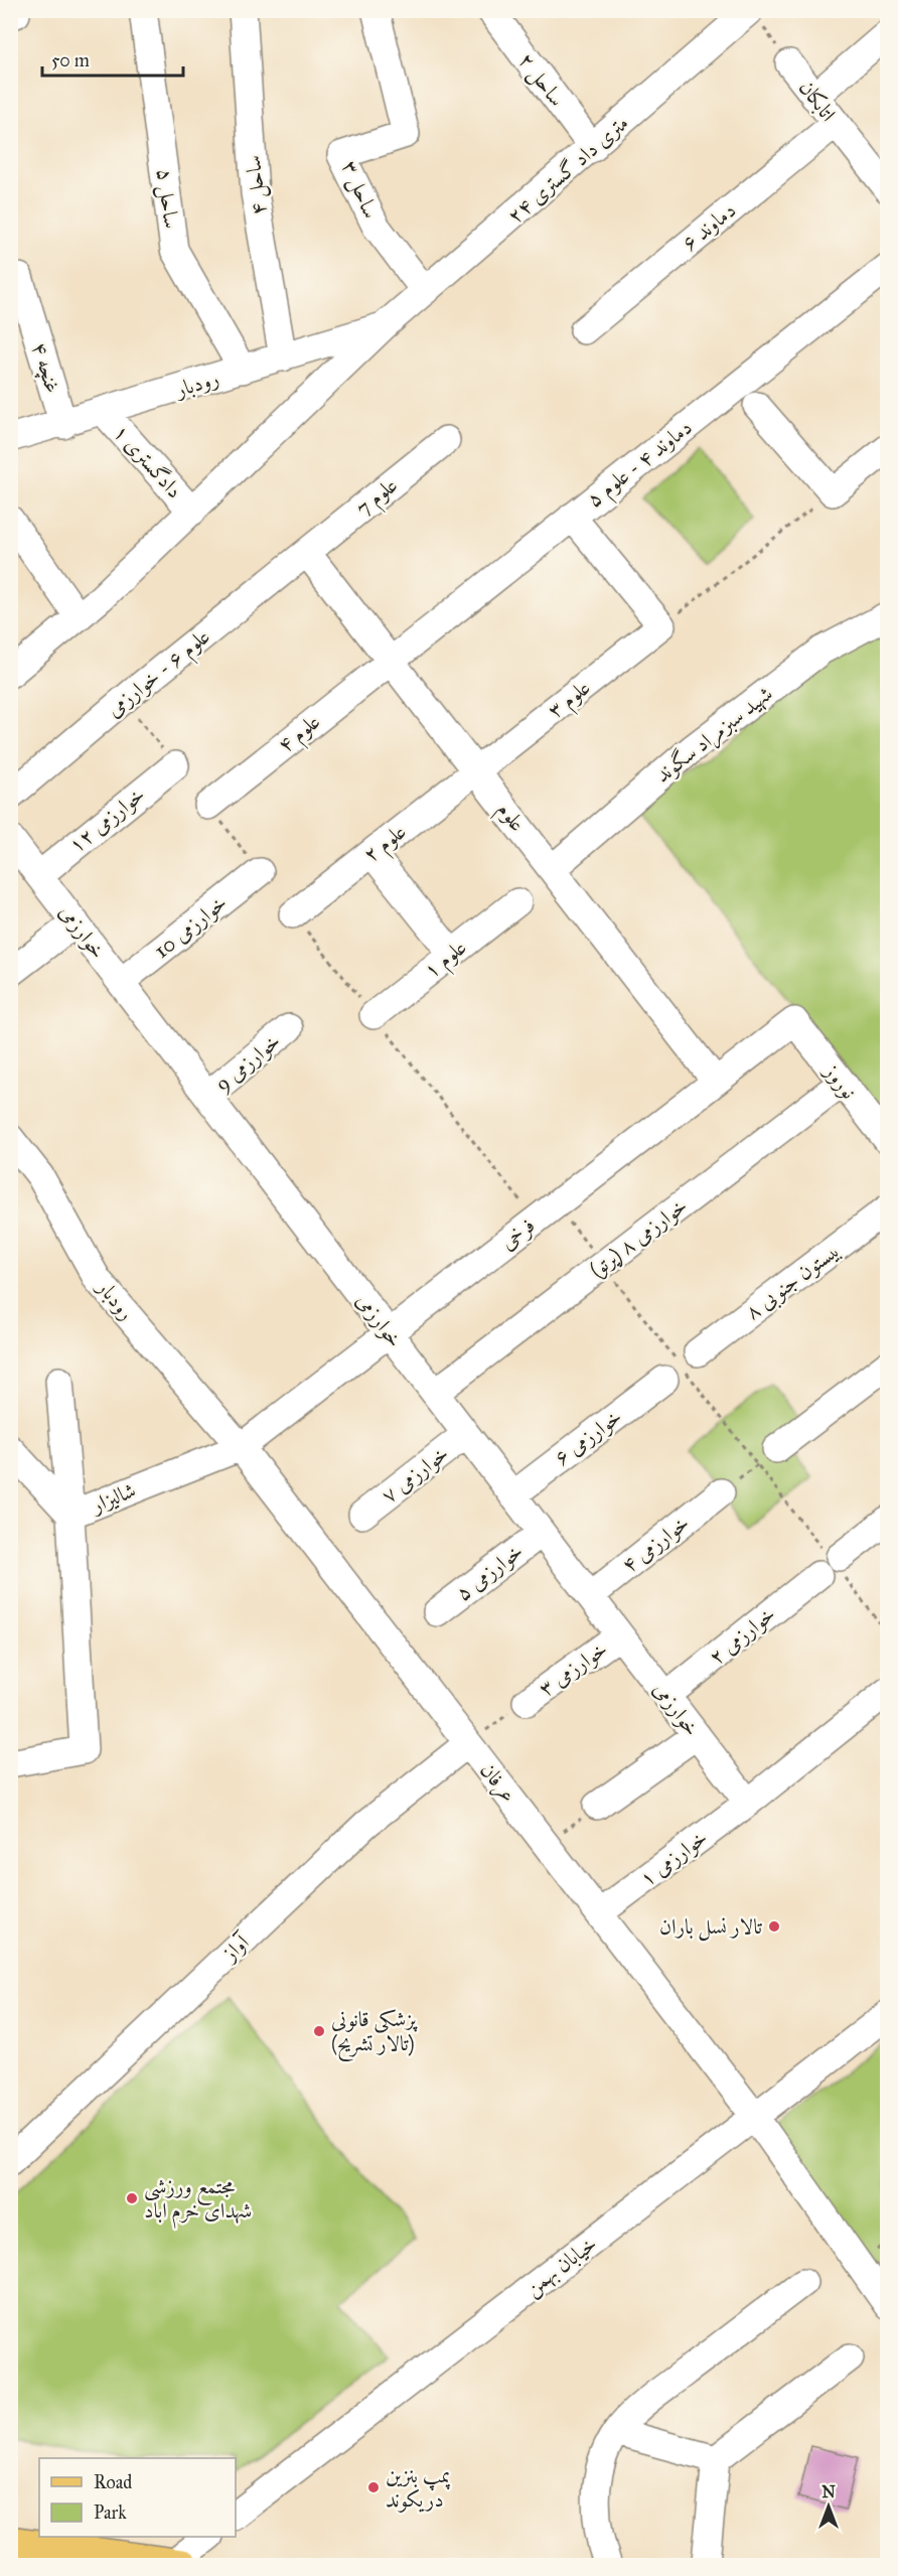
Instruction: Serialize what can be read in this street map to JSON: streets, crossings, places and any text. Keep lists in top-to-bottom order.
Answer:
{
  "streets": {
    "street": [
      "ساحل ۲",
      "اتابکان",
      "۲۴ متری داد گستری",
      "ساحل ۴",
      "ساحل ۳",
      "ساحل ۵",
      "دماوند ۶",
      "غنچه ۴",
      "رودبار",
      "دادگستری ۱",
      "دماوند ۴ - علوم ۵",
      "علوم 7",
      "علوم ۶ - خوارزمی",
      "علوم ۳",
      "علوم ۴",
      "شهید سبزمراد سگوند",
      "علوم",
      "خوارزمی ۱۲",
      "علوم ۲",
      "خوارزمی 10",
      "خوارزمی",
      "علوم ۱",
      "خوارزمی 9",
      "نوروز",
      "فرخی",
      "خوارزمی ۸ (پرتو)",
      "بیستون جنوبی ۸",
      "خوارزمی ۶",
      "خوارزمی ۷",
      "شالیزار",
      "خوارزمی ۴",
      "خوارزمی ۵",
      "خوارزمی ۲",
      "خوارزمی ۳",
      "عرفان",
      "خوارزمی ۱",
      "آواز",
      "خیابان بهمن"
    ]
  },
  "crossings": [
    ["ساحل ۲", "۲۴ متری داد گستری"],
    ["اتابکان", "۲۴ متری داد گستری"],
    ["اتابکان", "دماوند ۶"],
    ["۲۴ متری داد گستری", "ساحل ۳"],
    ["۲۴ متری داد گستری", "رودبار"],
    ["۲۴ متری داد گستری", "دادگستری ۱"],
    ["ساحل ۴", "رودبار"],
    ["ساحل ۵", "رودبار"],
    ["غنچه ۴", "رودبار"],
    ["رودبار", "دادگستری ۱"],
    ["رودبار", "فرخی"],
    ["رودبار", "شالیزار"],
    ["رودبار", "عرفان"],
    ["دماوند ۴ - علوم ۵", "علوم ۴"],
    ["دماوند ۴ - علوم ۵", "علوم"],
    ["علوم 7", "علوم ۶ - خوارزمی"],
    ["علوم 7", "علوم"],
    ["علوم ۶ - خوارزمی", "علوم"],
    ["علوم ۳", "علوم"],
    ["علوم ۳", "علوم ۲"],
    ["علوم ۴", "علوم"],
    ["شهید سبزمراد سگوند", "علوم"],
    ["علوم", "علوم ۲"],
    ["علوم", "فرخی"],
    ["خوارزمی ۱۲", "خوارزمی"],
    ["خوارزمی 10", "خوارزمی"],
    ["خوارزمی", "خوارزمی 9"],
    ["خوارزمی", "فرخی"],
    ["خوارزمی", "خوارزمی ۸ (پرتو)"],
    ["خوارزمی", "خوارزمی ۶"],
    ["خوارزمی", "خوارزمی ۷"],
    ["خوارزمی", "خوارزمی ۴"],
    ["خوارزمی", "خوارزمی ۵"],
    ["خوارزمی", "خوارزمی ۲"],
    ["خوارزمی", "خوارزمی ۳"],
    ["خوارزمی", "خوارزمی ۱"],
    ["نوروز", "فرخی"],
    ["نوروز", "خوارزمی ۸ (پرتو)"],
    ["فرخی", "شالیزار"],
    ["فرخی", "عرفان"],
    ["شالیزار", "عرفان"],
    ["عرفان", "خوارزمی ۱"],
    ["عرفان", "آواز"],
    ["عرفان", "خیابان بهمن"]
  ],
  "places": [
    "تالار نسل باران",
    "پزشکی قانونی (تالار تشریح)",
    "مجتمع ورزشی شهدای خرم اباد",
    "پمپ بنزین دریکوند"
  ],
  "legend": ["Road", "Park"],
  "scale_bar": "50 m",
  "north": "top"
}
